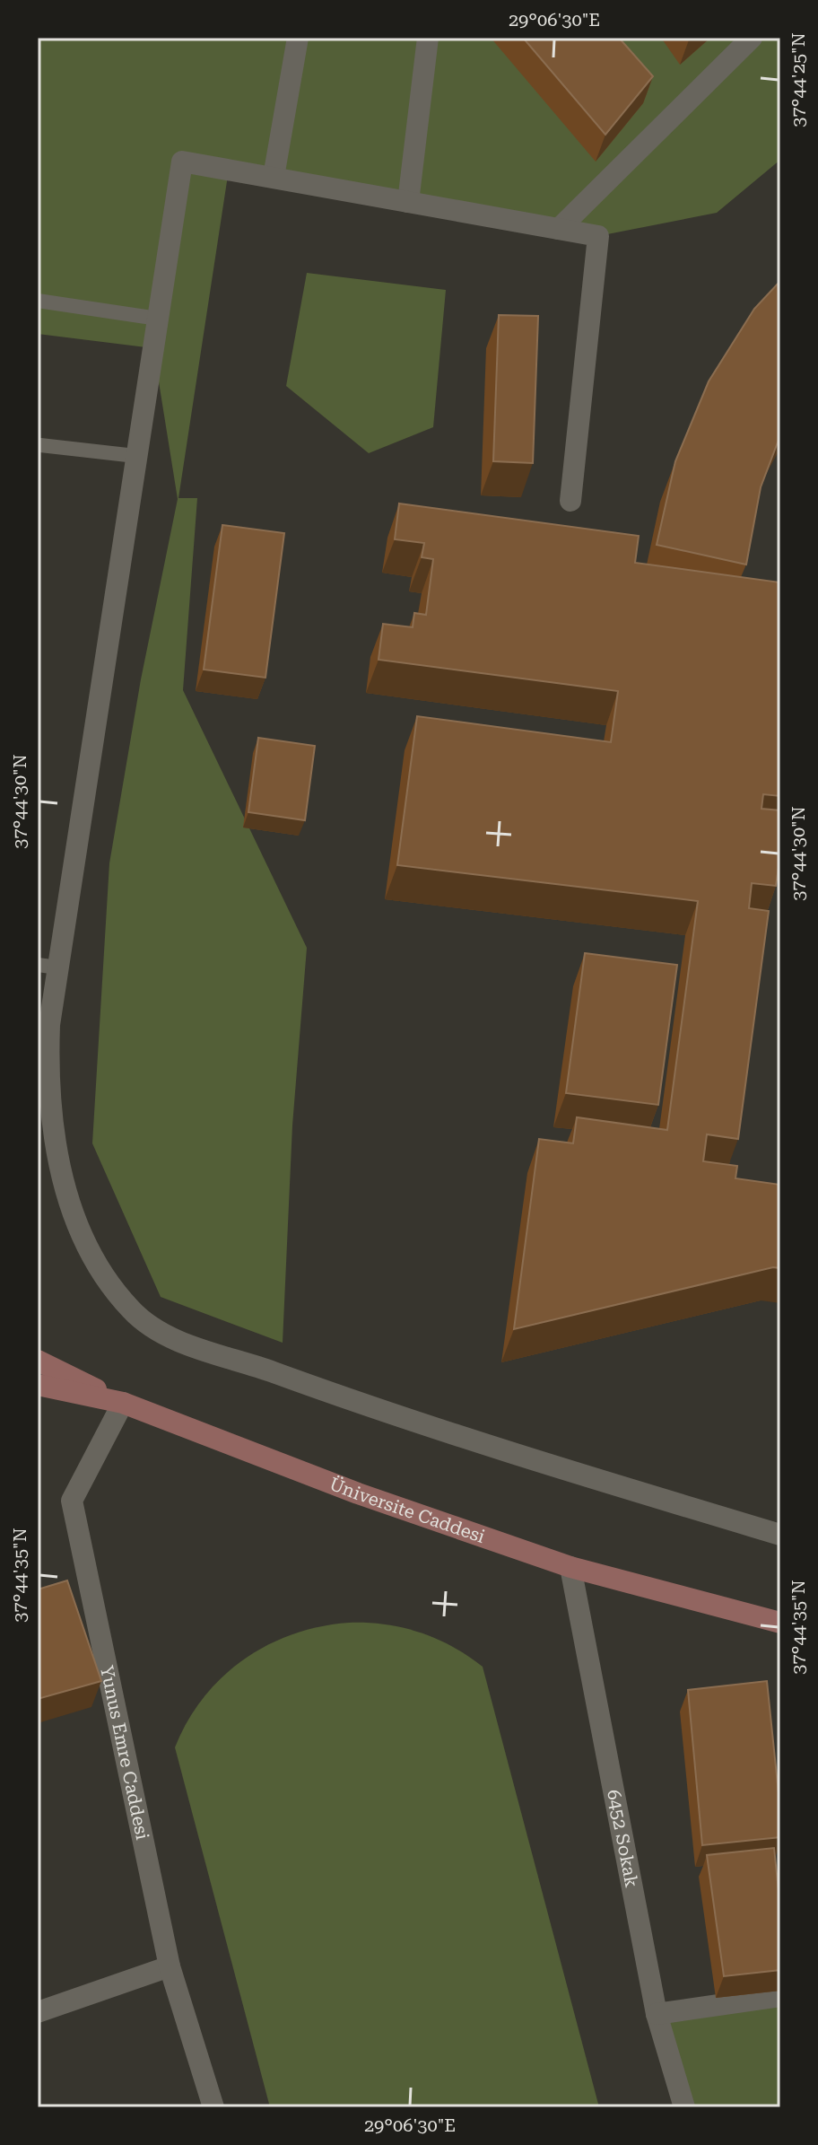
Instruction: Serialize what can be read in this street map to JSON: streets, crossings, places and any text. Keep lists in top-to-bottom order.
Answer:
{
  "streets": {
    "main road": ["Üniversite Caddesi"],
    "street": ["Yunus Emre Caddesi", "6452 Sokak"]
  },
  "crossings": [
    ["Üniversite Caddesi", "Yunus Emre Caddesi"],
    ["Üniversite Caddesi", "6452 Sokak"]
  ],
  "coordinates": [
    "29°06'30\"E",
    "37°44'25\"N",
    "37°44'30\"N",
    "37°44'35\"N"
  ]
}
